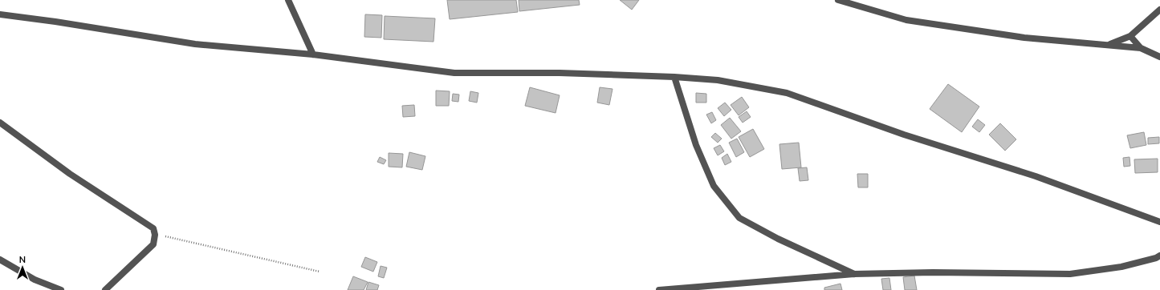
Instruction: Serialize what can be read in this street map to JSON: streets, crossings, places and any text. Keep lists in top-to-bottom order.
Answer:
{
  "north": "top"
}
